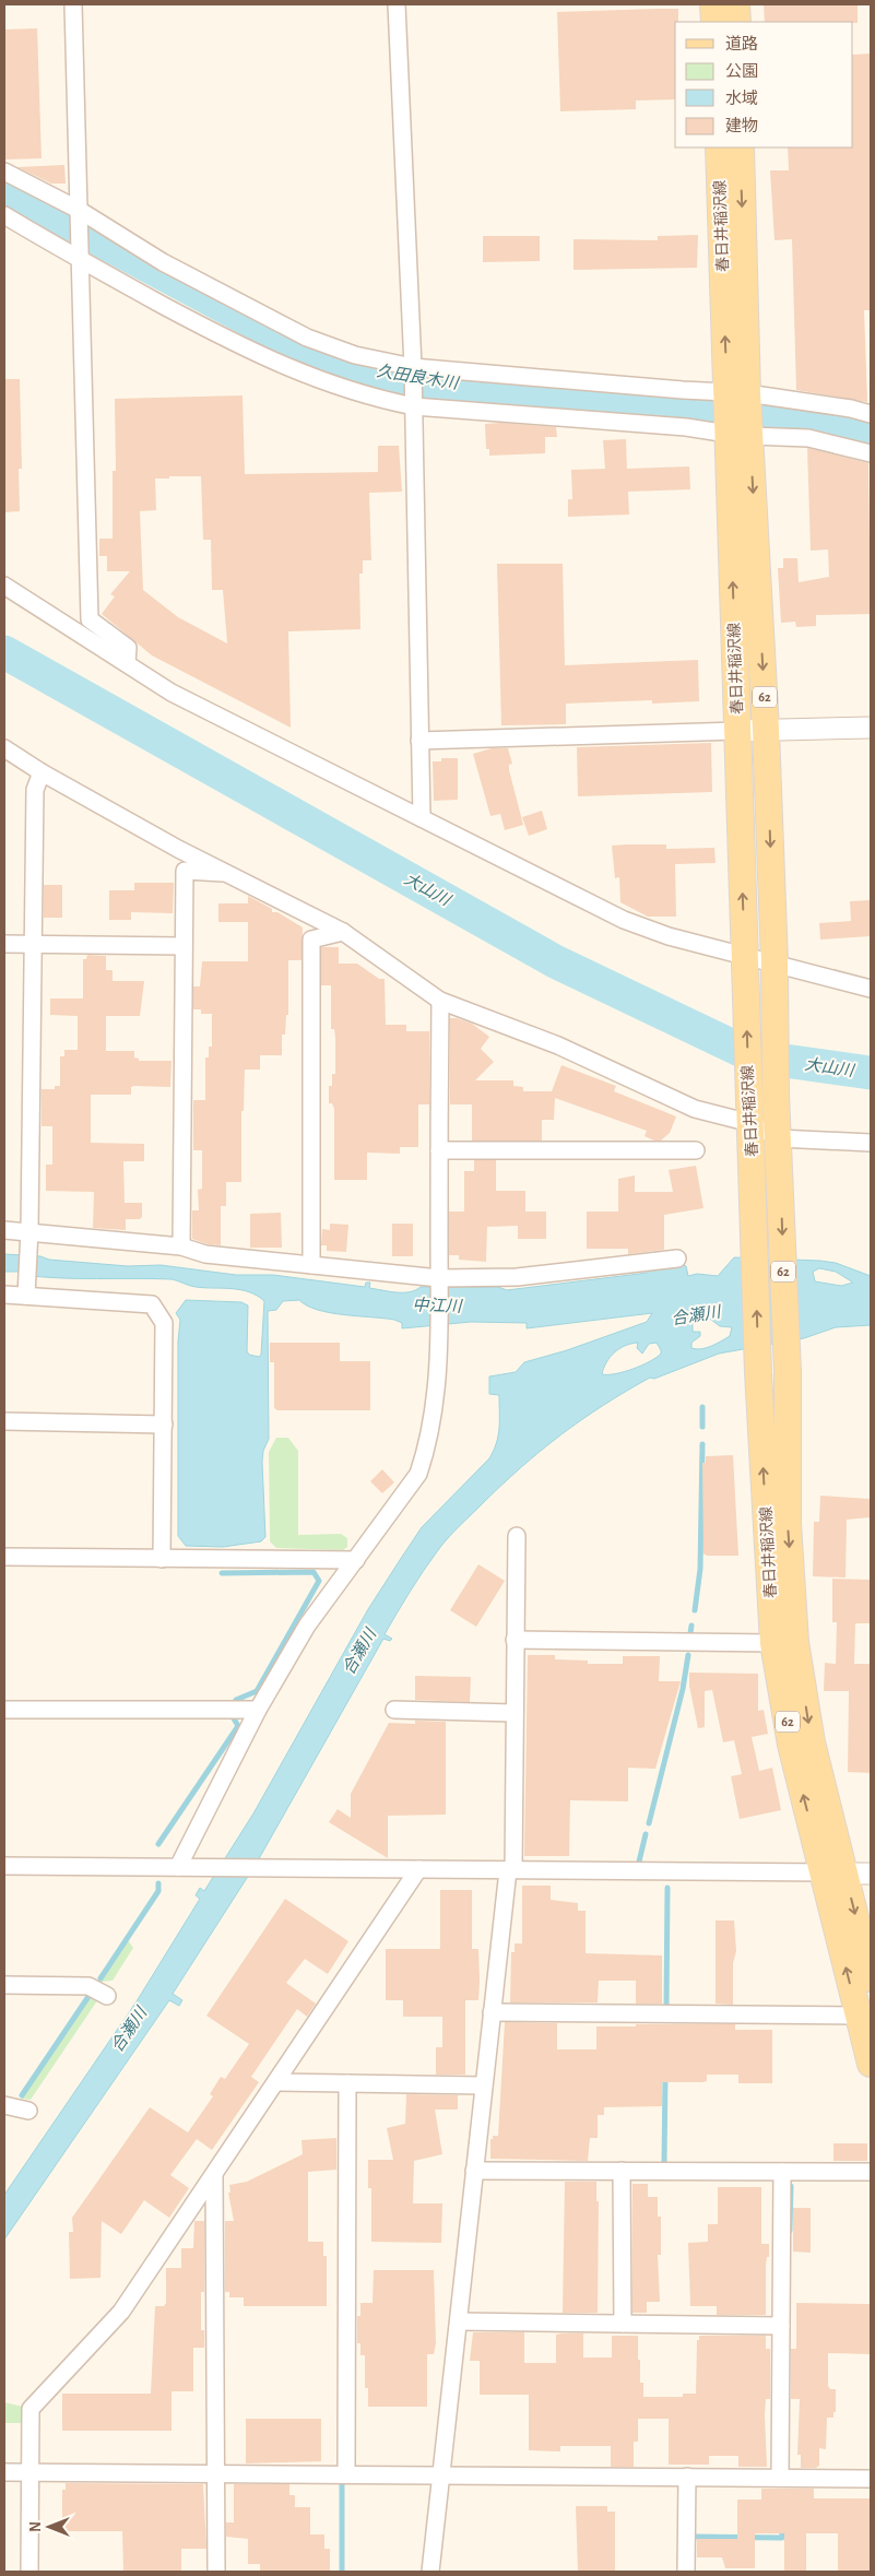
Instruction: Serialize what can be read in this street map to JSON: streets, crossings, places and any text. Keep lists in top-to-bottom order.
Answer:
{
  "streets": {
    "main road": ["春日井稲沢線", "62"]
  },
  "water": [
    "久田良木川",
    "大山川",
    "中江川",
    "合瀬川"
  ],
  "legend": [
    "道路",
    "公園",
    "水域",
    "建物"
  ],
  "north": "left"
}
